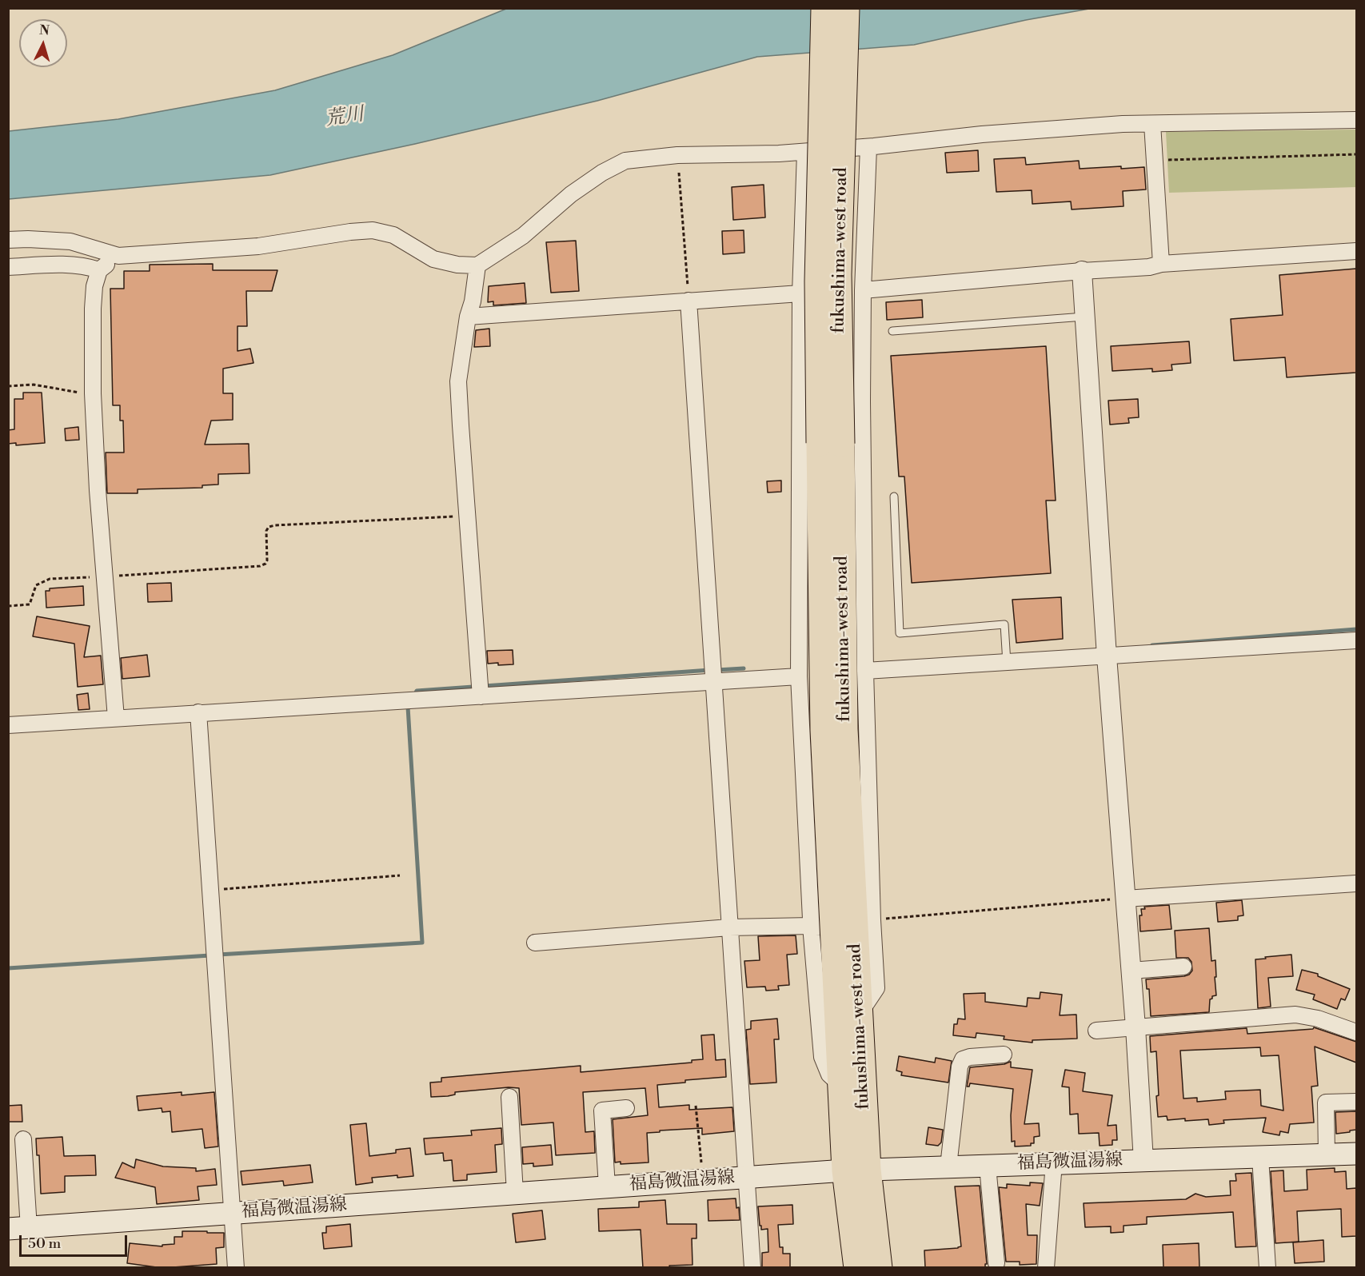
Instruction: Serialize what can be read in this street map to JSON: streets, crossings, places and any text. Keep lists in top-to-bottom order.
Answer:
{
  "streets": {
    "highway": ["fukushima-west road"],
    "main road": ["福島微温湯線"]
  },
  "crossings": [
    ["fukushima-west road", "福島微温湯線"]
  ],
  "water": ["荒川"],
  "scale_bar": "50 m",
  "north": "top"
}
